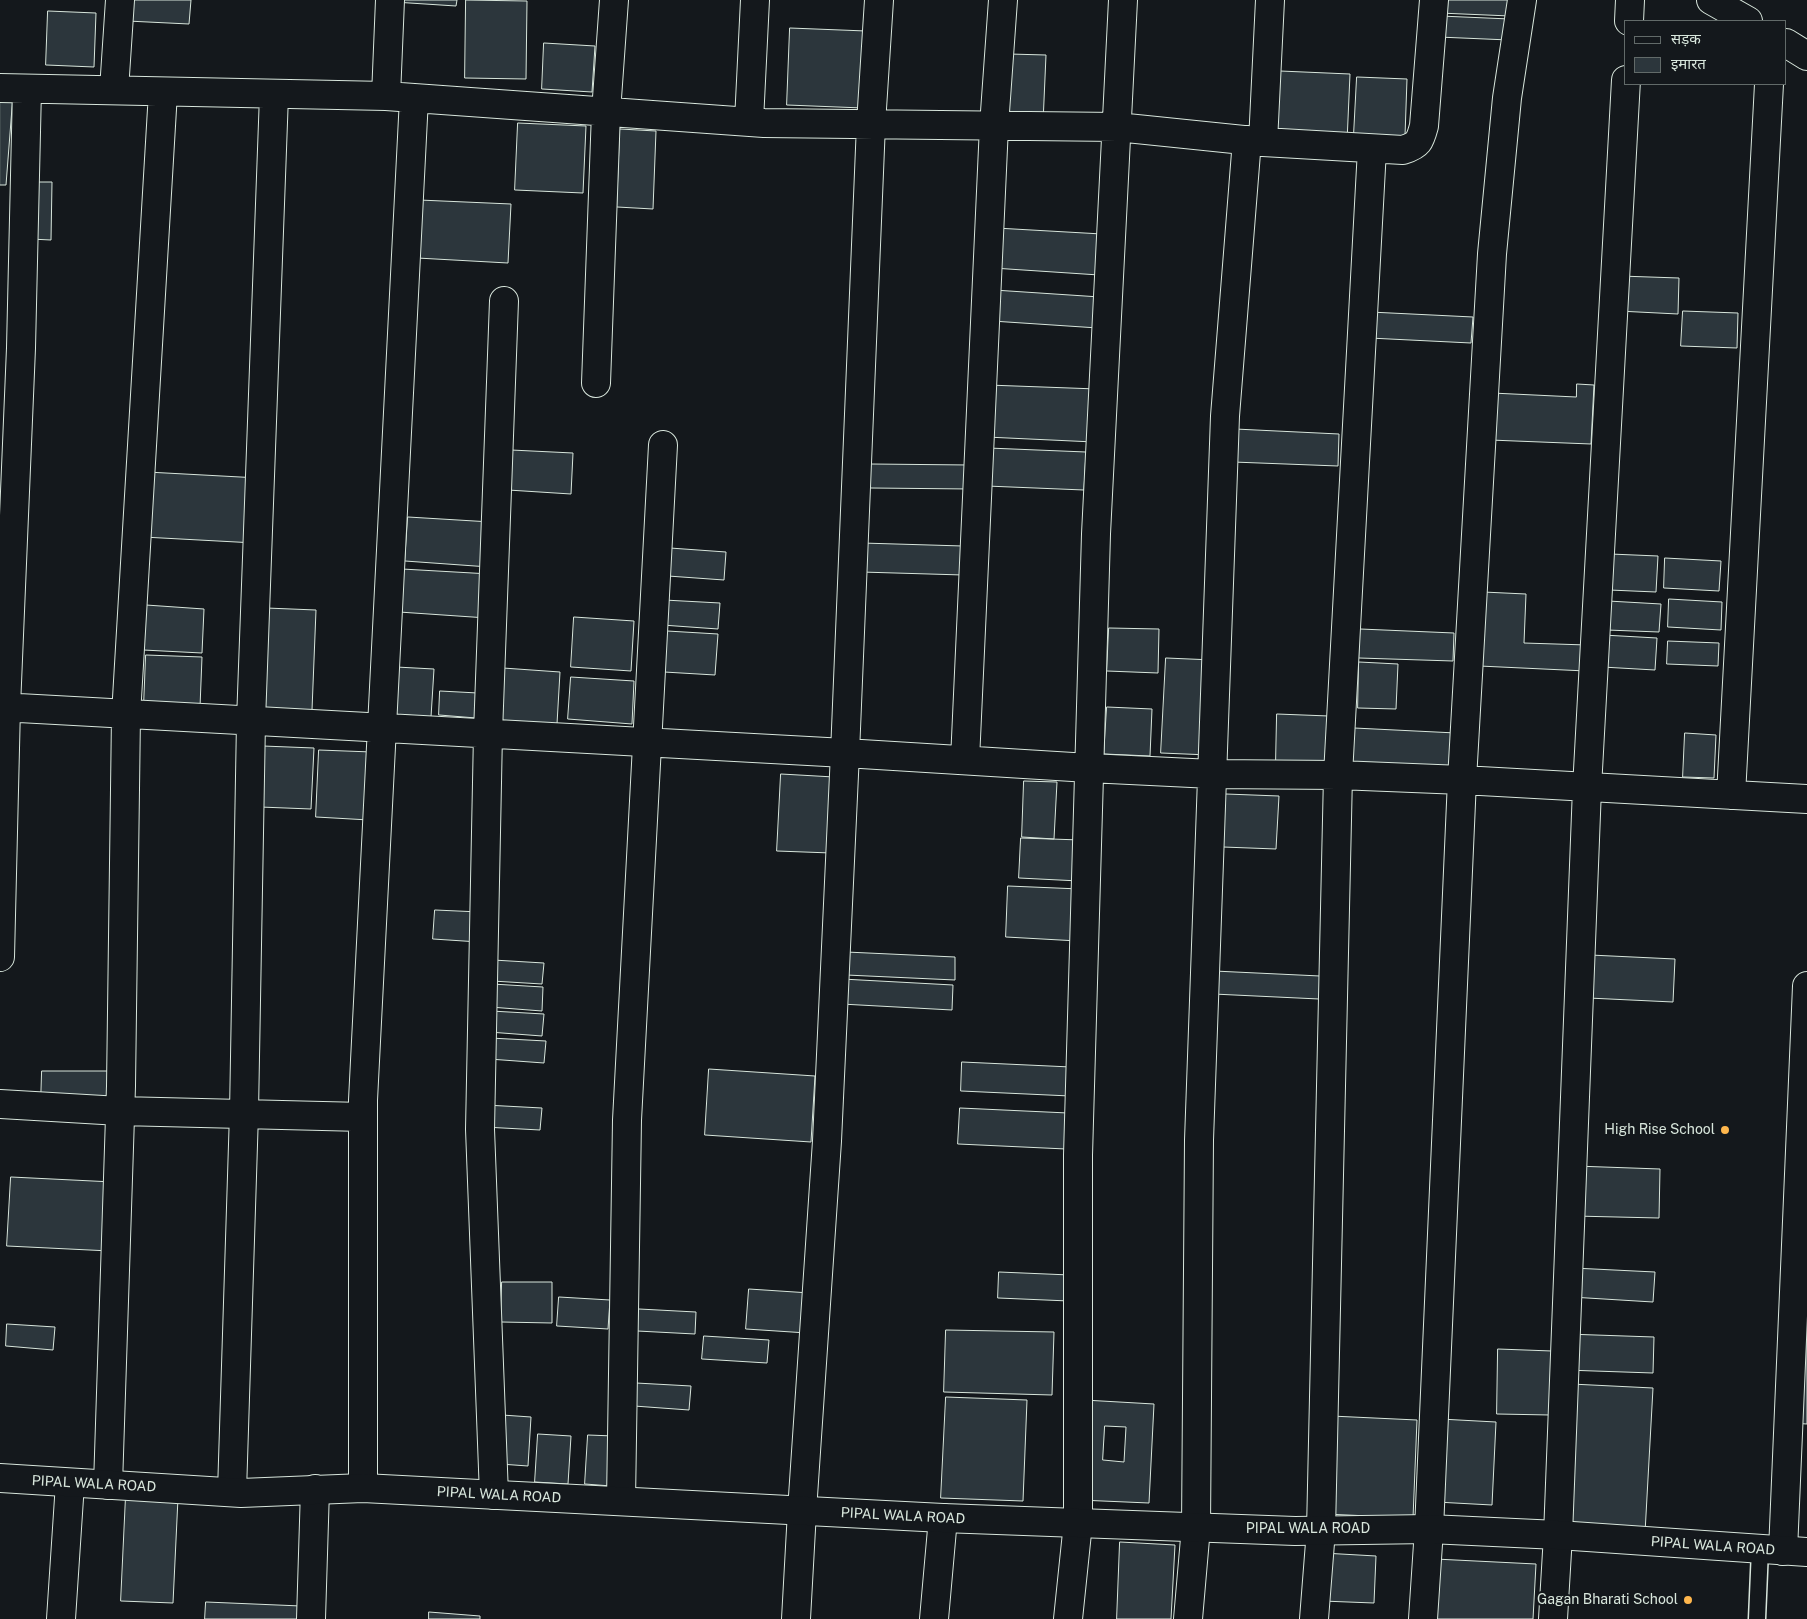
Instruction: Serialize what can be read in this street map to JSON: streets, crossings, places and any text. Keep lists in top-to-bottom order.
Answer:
{
  "streets": {
    "street": ["PIPAL WALA ROAD"]
  },
  "places": ["High Rise School", "Gagan Bharati School"],
  "legend": ["सड़क", "इमारत"]
}
